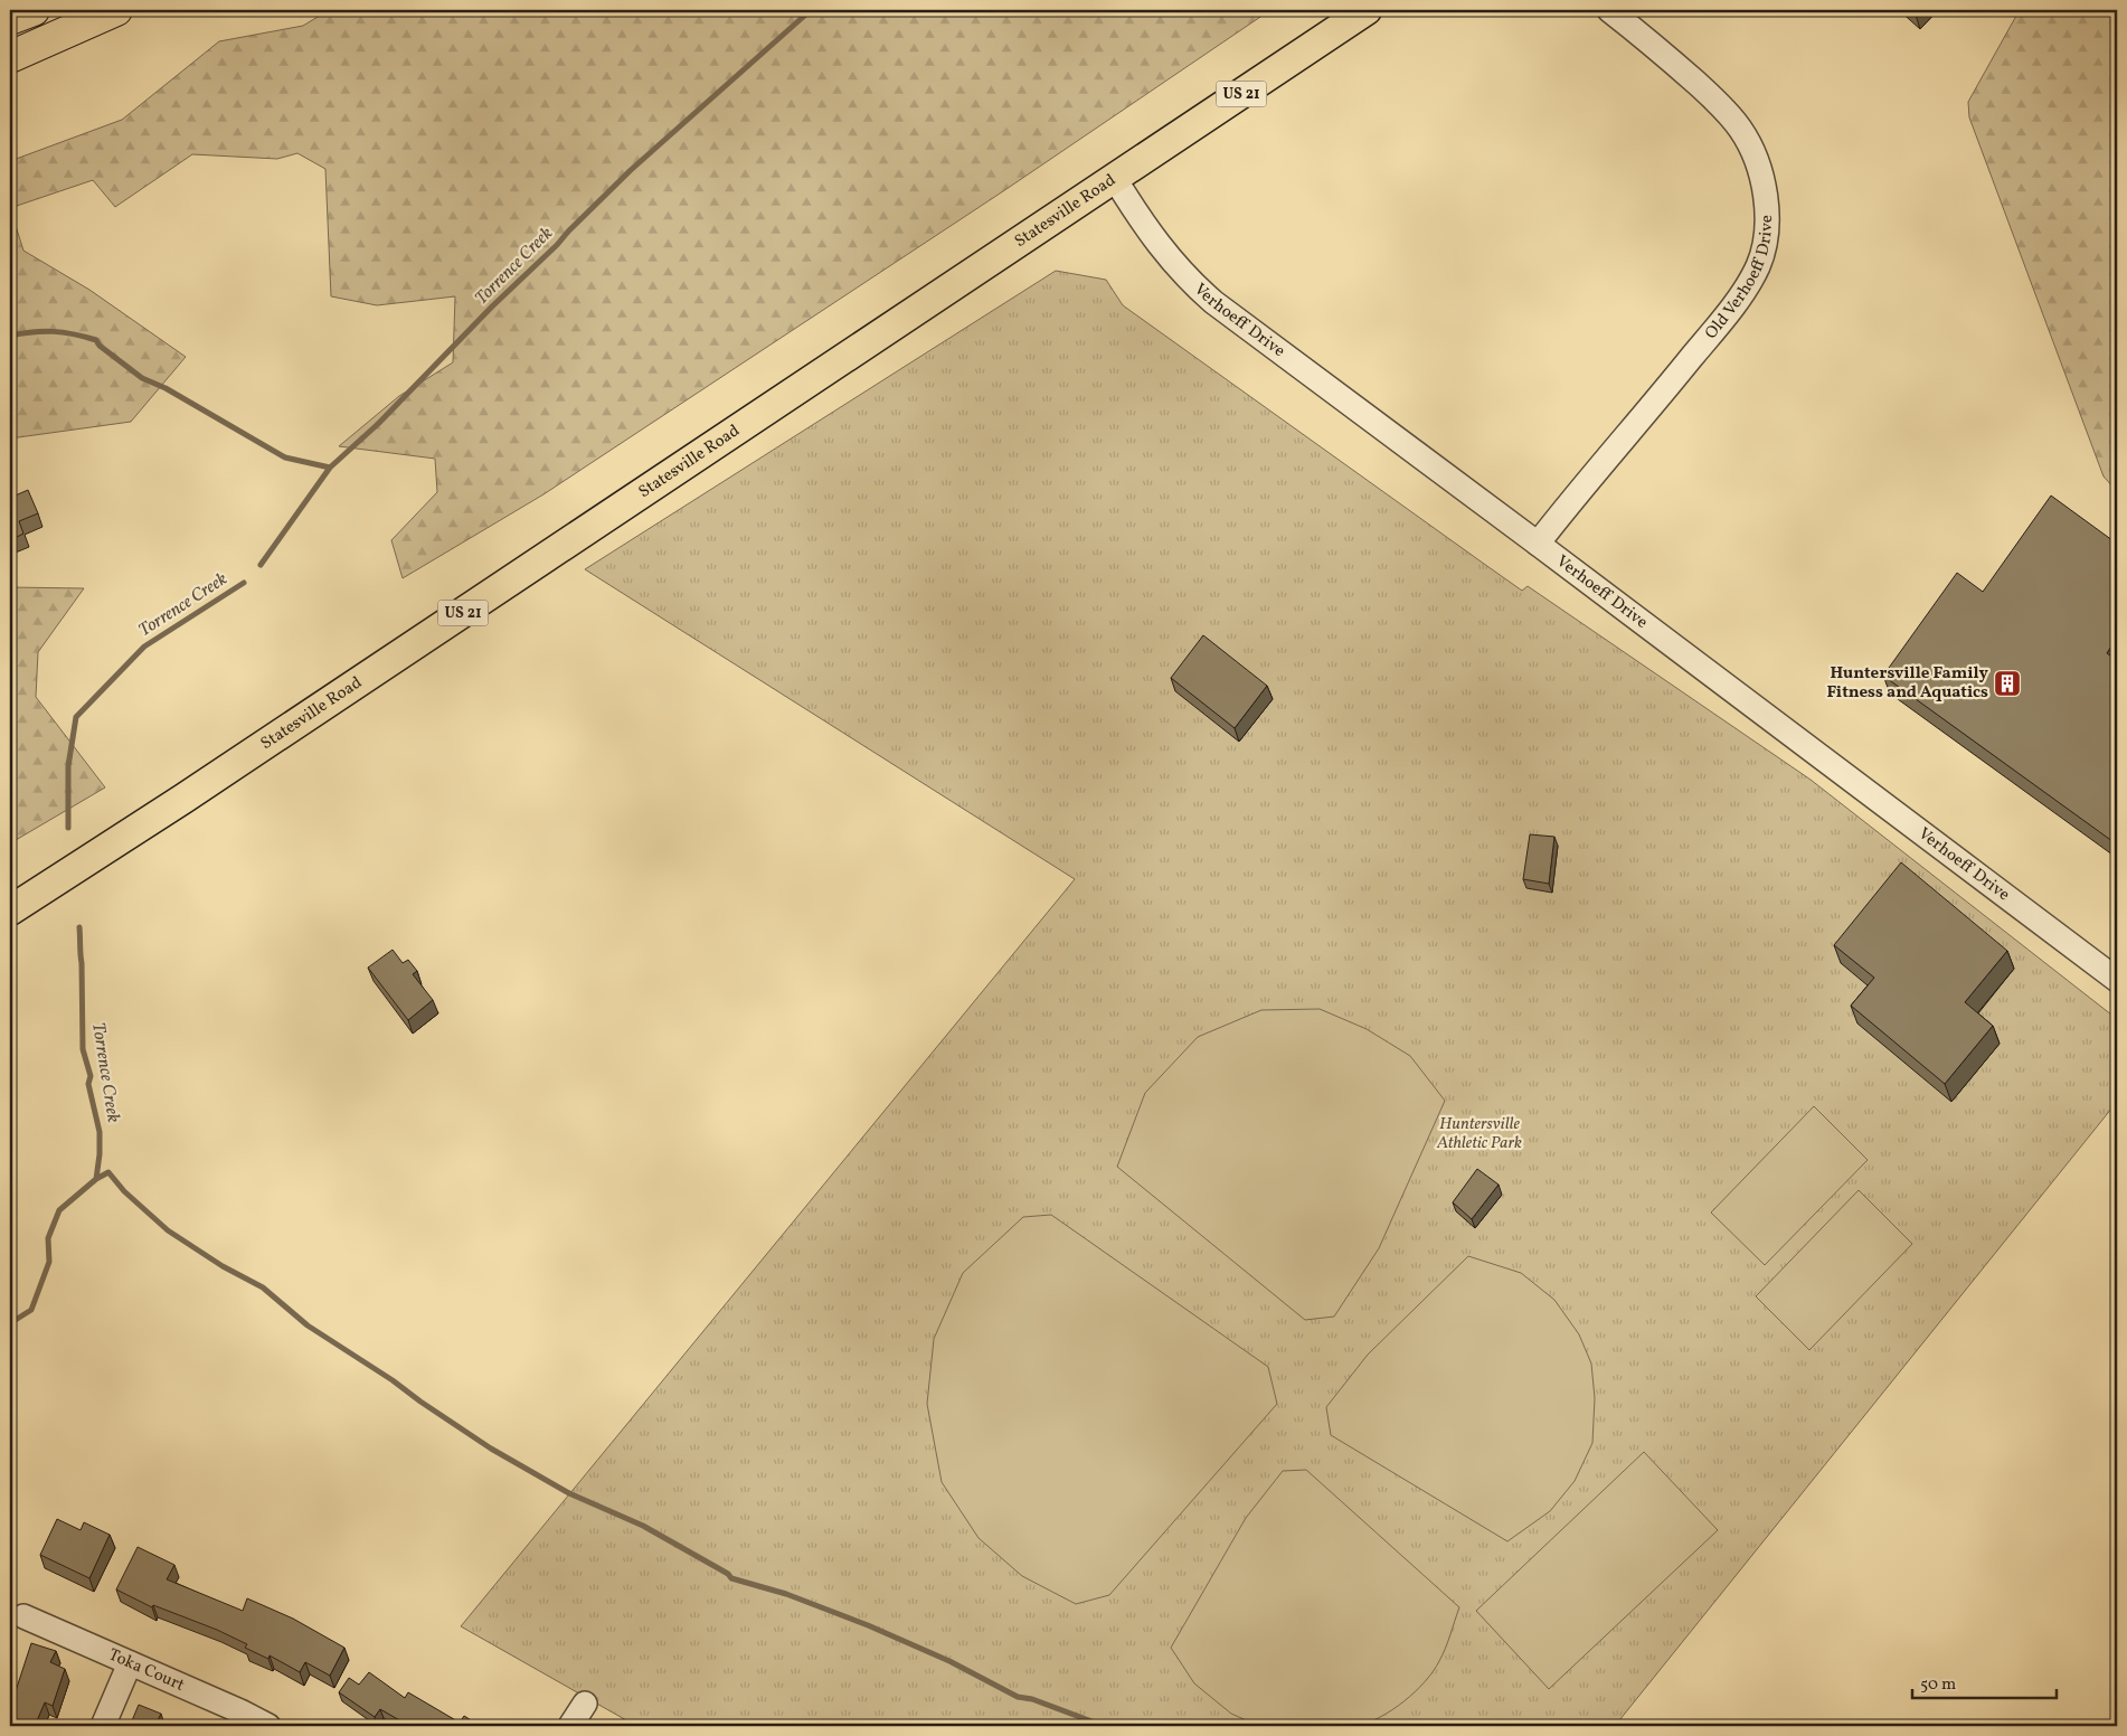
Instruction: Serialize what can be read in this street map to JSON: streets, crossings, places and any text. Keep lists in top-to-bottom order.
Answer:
{
  "streets": {
    "main road": ["US 21", "Statesville Road"],
    "street": ["Old Verhoeff Drive", "Verhoeff Drive", "Toka Court"]
  },
  "crossings": [
    ["Statesville Road", "Verhoeff Drive"],
    ["Old Verhoeff Drive", "Verhoeff Drive"]
  ],
  "water": ["Torrence Creek"],
  "parks": ["Huntersville Athletic Park"],
  "places": {
    "building": ["Huntersville Family Fitness and Aquatics"]
  },
  "scale_bar": "50 m"
}
